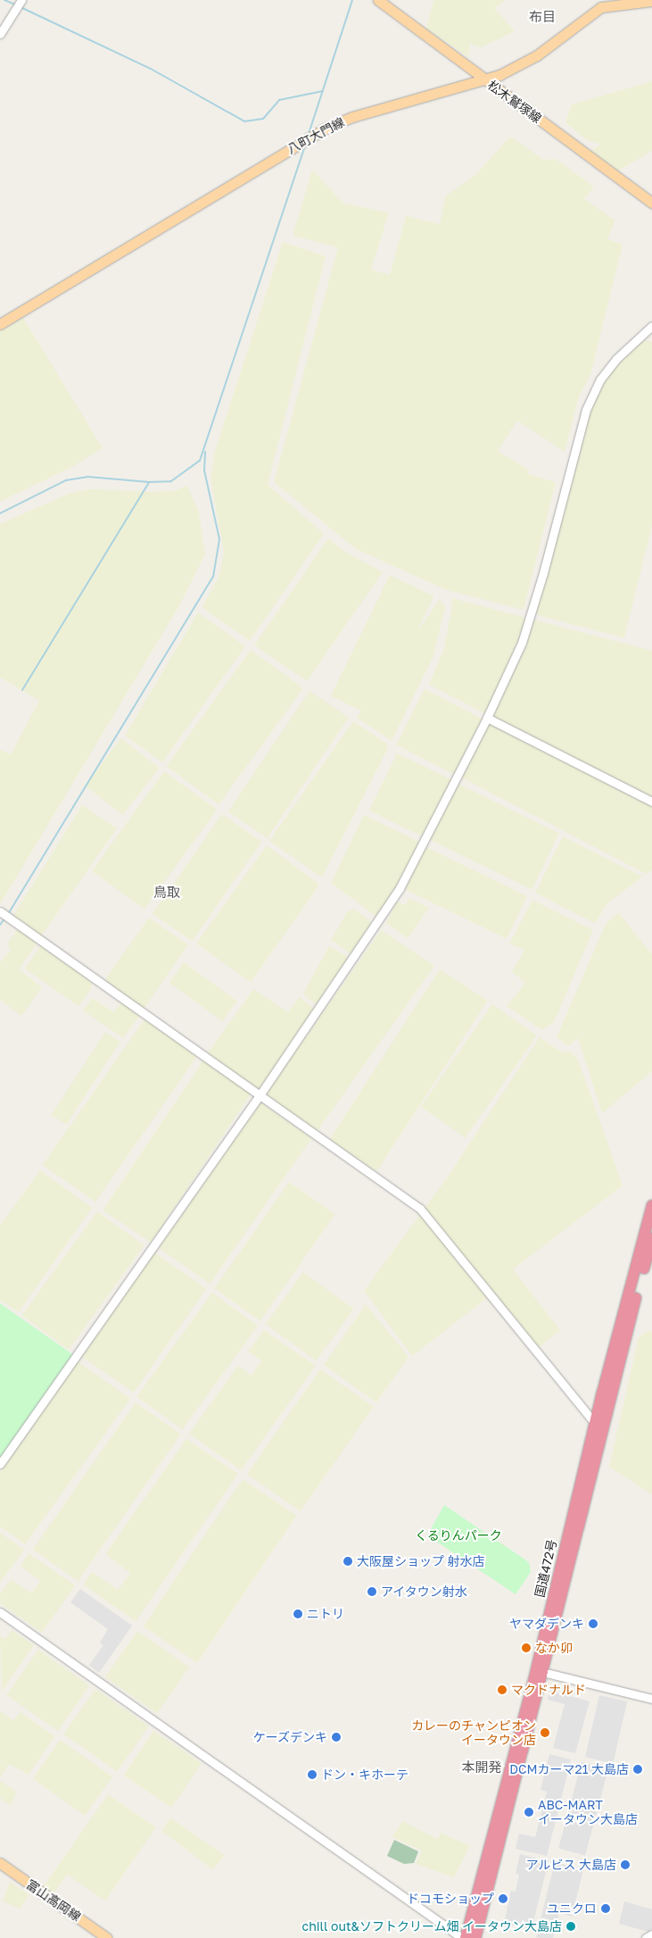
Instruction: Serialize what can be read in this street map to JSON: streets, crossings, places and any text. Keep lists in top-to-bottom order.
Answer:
{
  "streets": {
    "highway": ["国道472号"],
    "main road": ["松木鷲塚線", "八町大門線", "富山高岡線"]
  },
  "crossings": [
    ["松木鷲塚線", "八町大門線"]
  ],
  "districts": ["布目", "鳥取", "本開発"],
  "parks": ["くるりんパーク"],
  "places": [
    "大阪屋ショップ 射水店",
    "アイタウン射水",
    "ニトリ",
    "ヤマダデンキ",
    "なか卯",
    "マクドナルド",
    "カレーのチャンピオン イータウン店",
    "ケーズデンキ",
    "DCMカーマ21 大島店",
    "ドン・キホーテ",
    "ABC-MART イータウン大島店",
    "アルビス 大島店",
    "ドコモショップ",
    "ユニクロ",
    "chill out&ソフトクリーム畑 イータウン大島店"
  ]
}
